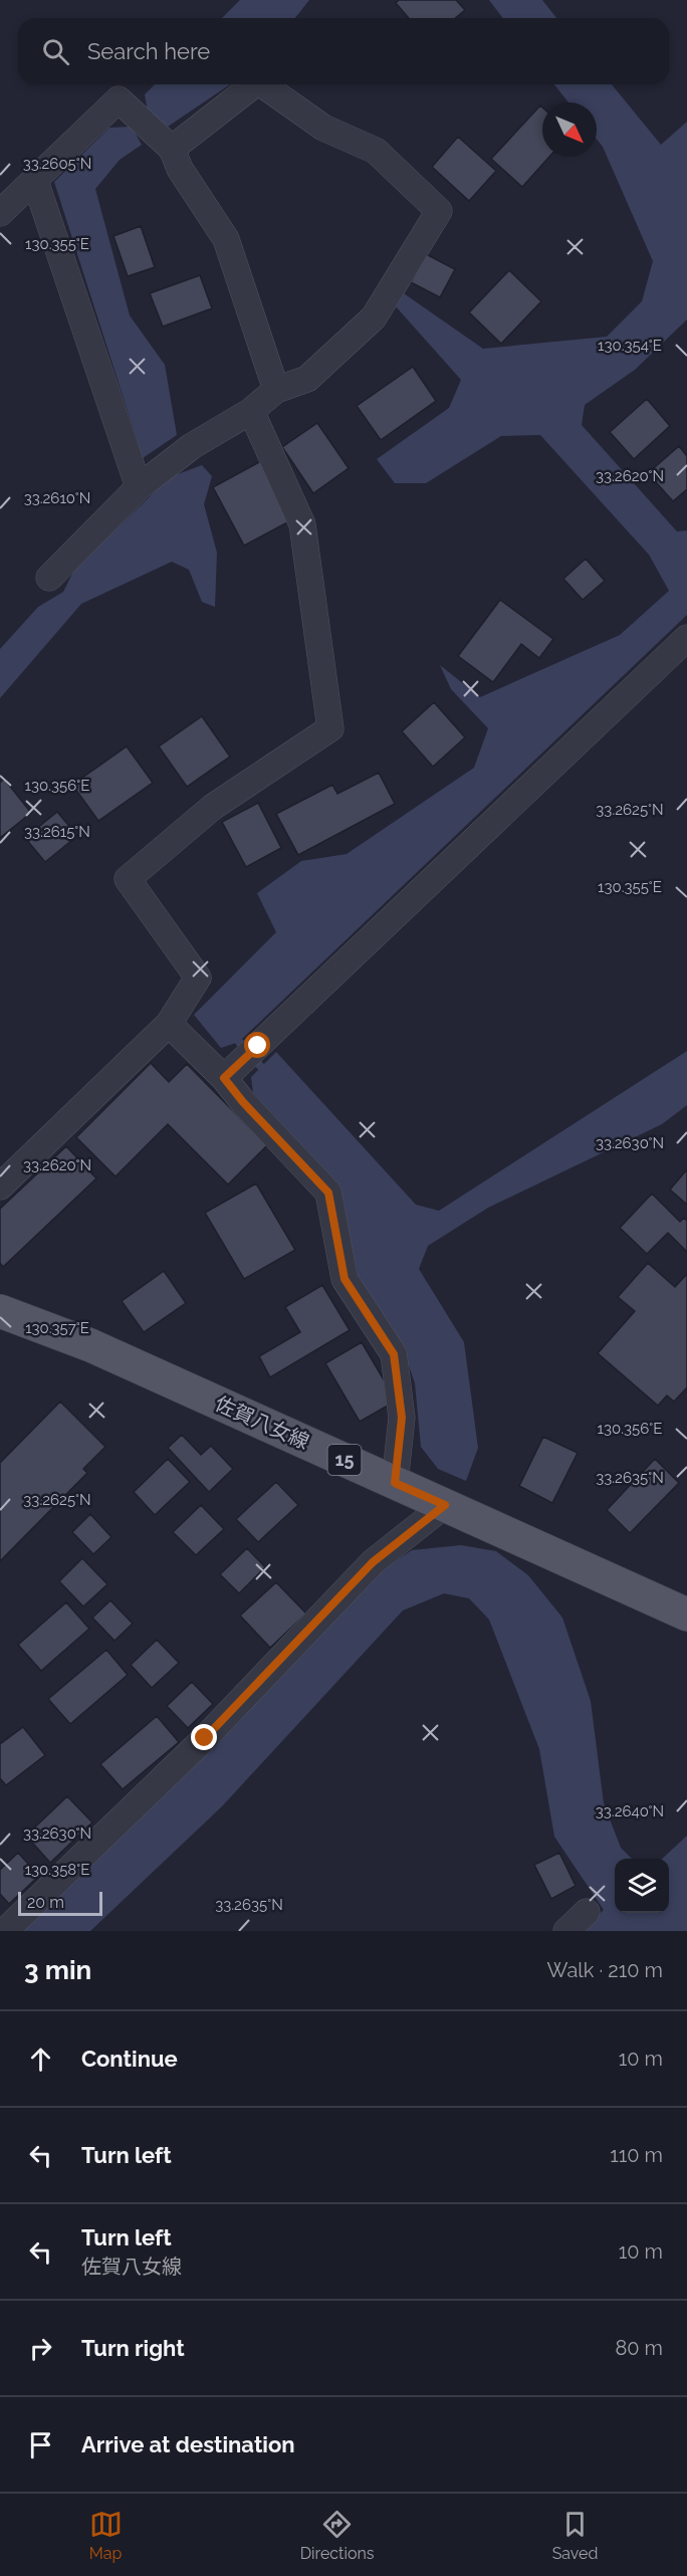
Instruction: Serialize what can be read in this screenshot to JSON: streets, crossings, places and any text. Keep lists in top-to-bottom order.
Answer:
{
  "streets": {
    "main road": ["佐賀八女線", "15"]
  },
  "scale_bar": "20 m",
  "north": "bottom right",
  "page": {
    "search": "Search here",
    "scale": "20 m",
    "heading": ["3 min", "Walk · 210 m"],
    "list": [
      ["Continue", "10 m"],
      ["Turn left", "110 m"],
      ["Turn left", "佐賀八女線", "10 m"],
      ["Turn right", "80 m"],
      "Arrive at destination"
    ],
    "nav": ["Map", "Directions", "Saved"]
  },
  "coordinates": [
    "33.2605°N",
    "130.355°E",
    "130.354°E",
    "33.2620°N",
    "33.2610°N",
    "130.356°E",
    "33.2625°N",
    "33.2615°N",
    "33.2630°N",
    "130.357°E",
    "33.2635°N",
    "33.2640°N",
    "130.358°E"
  ]
}
